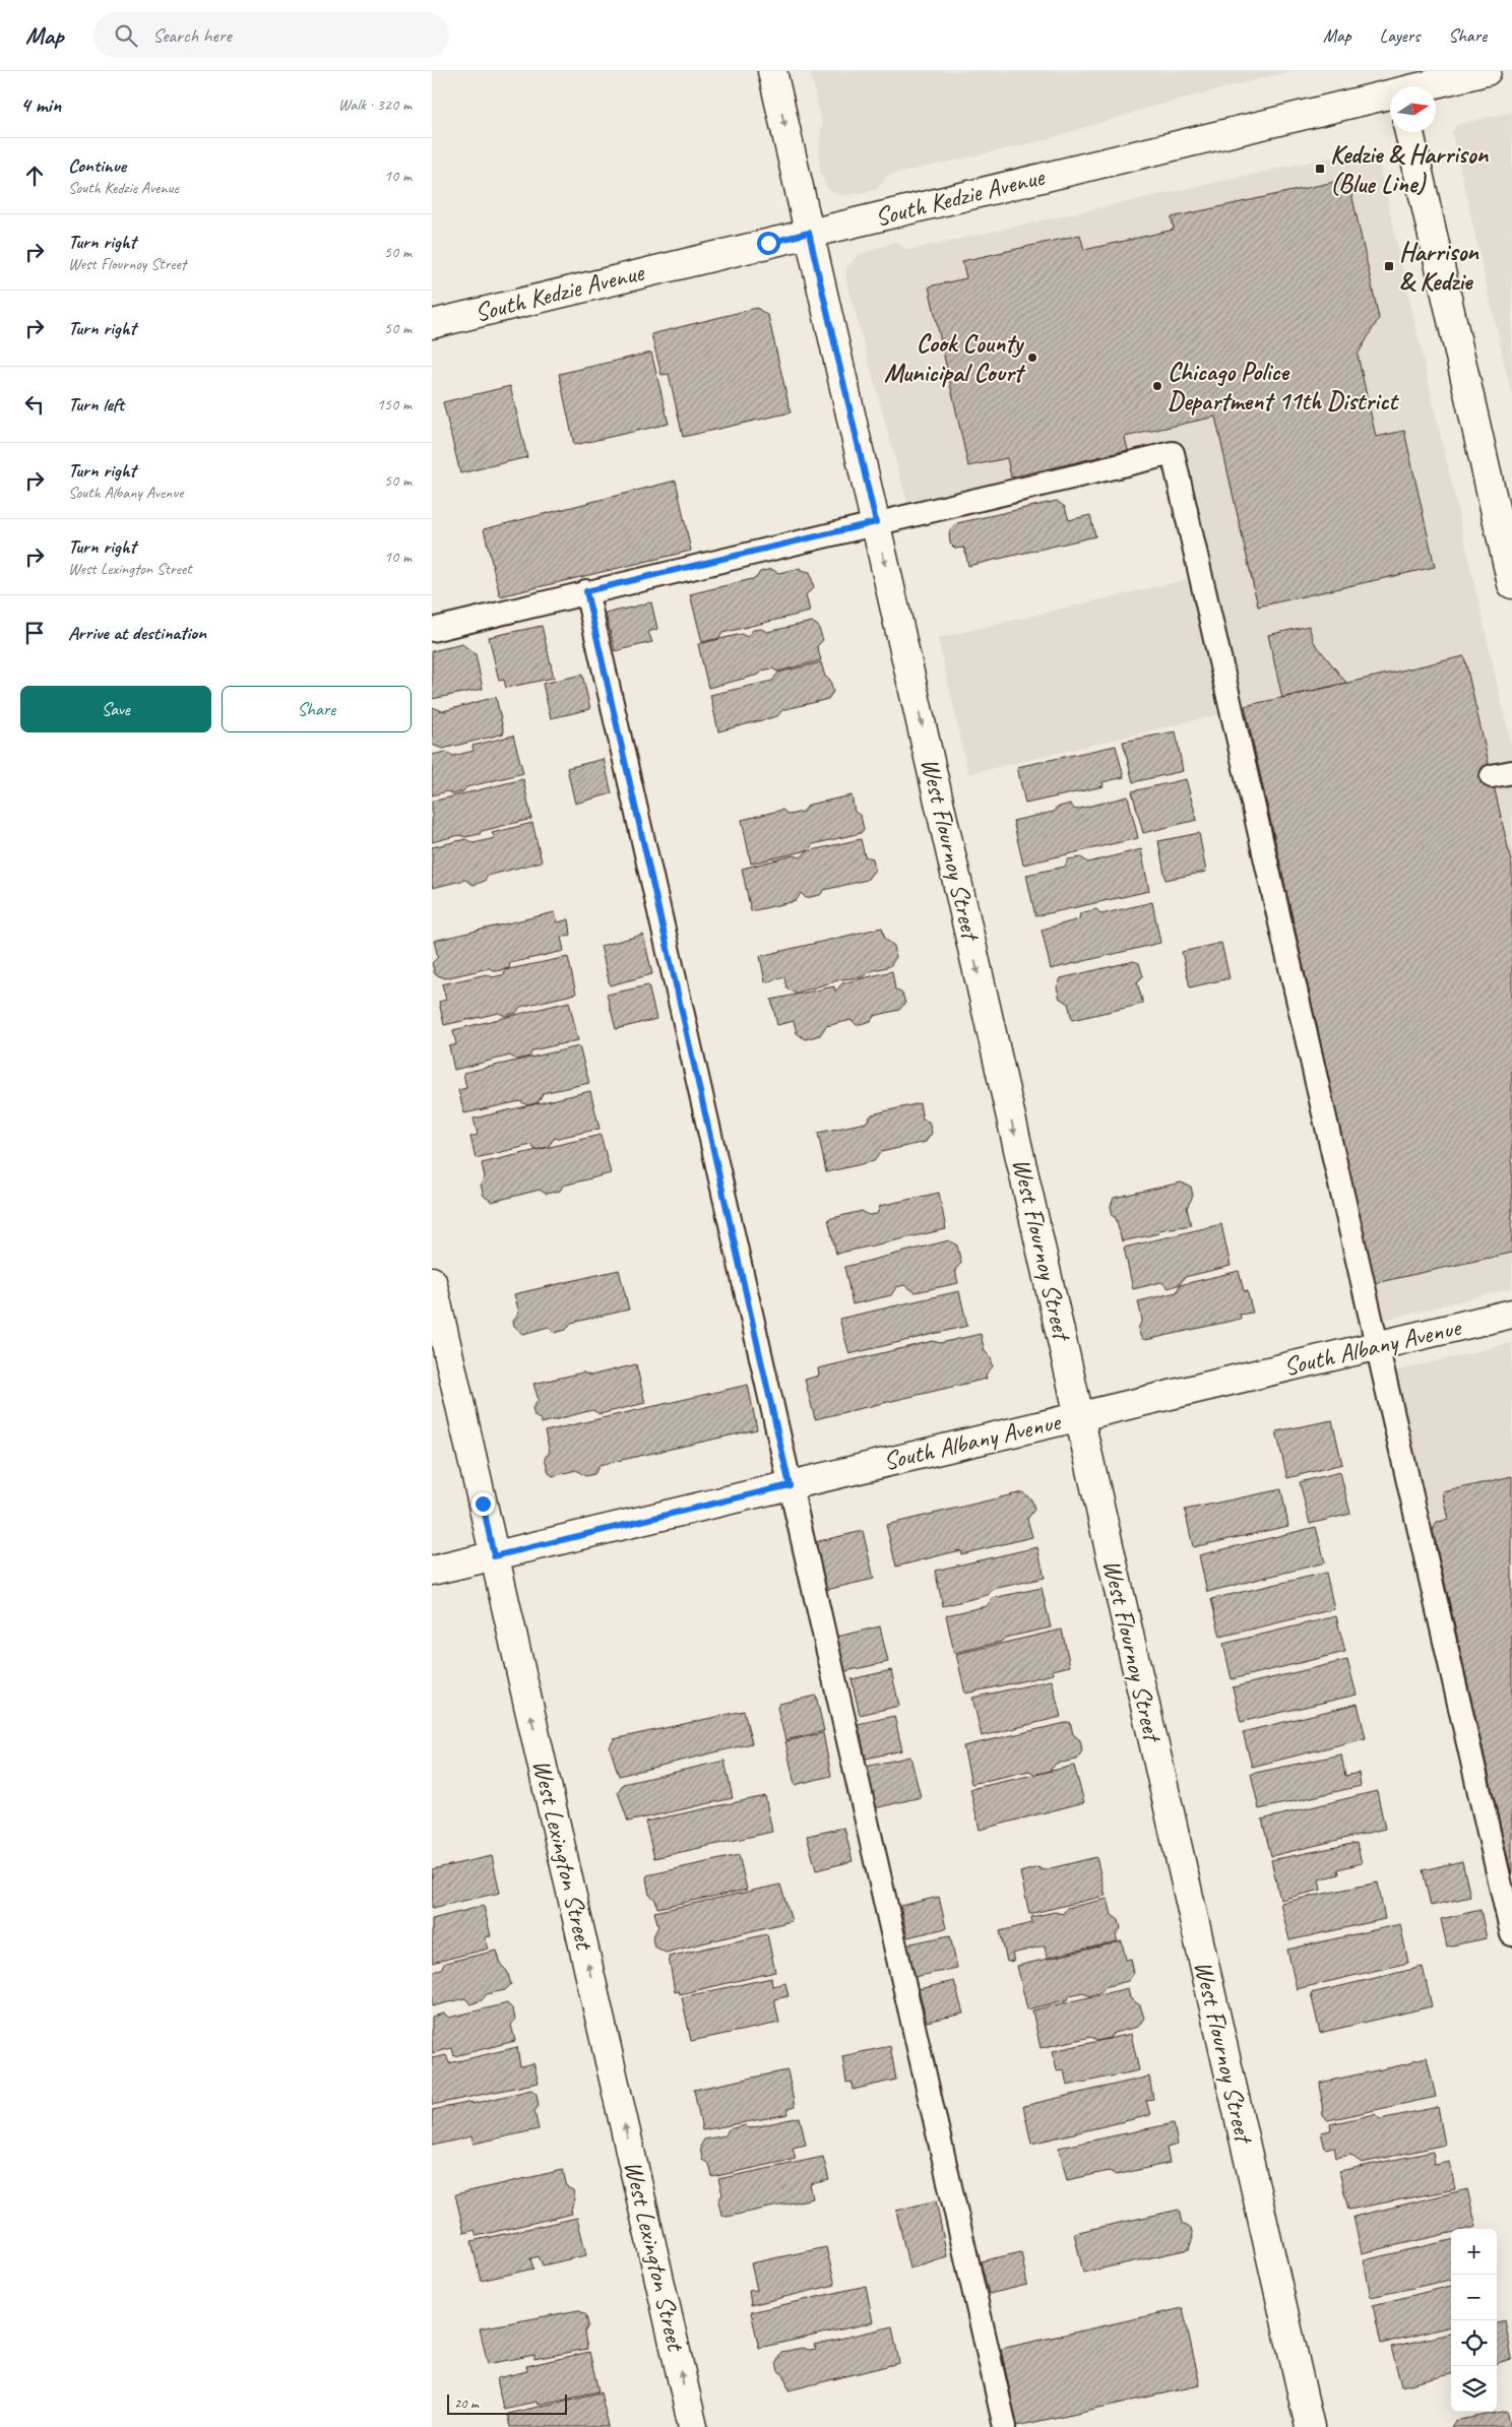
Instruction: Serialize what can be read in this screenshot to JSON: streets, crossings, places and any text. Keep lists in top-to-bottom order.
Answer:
{
  "streets": {
    "street": [
      "South Kedzie Avenue",
      "West Flournoy Street",
      "South Albany Avenue",
      "West Lexington Street"
    ]
  },
  "crossings": [
    ["South Kedzie Avenue", "West Flournoy Street"],
    ["West Flournoy Street", "South Albany Avenue"],
    ["South Albany Avenue", "West Lexington Street"]
  ],
  "one_way": ["West Flournoy Street", "West Lexington Street"],
  "places": {
    "transit": ["Kedzie & Harrison (Blue Line)", "Harrison & Kedzie"],
    "other": ["Cook County Municipal Court", "Chicago Police Department 11th District"]
  },
  "scale_bar": "20 m",
  "north": "right",
  "page": {
    "header": "Map",
    "search": "Search here",
    "nav": ["Map", "Layers", "Share"],
    "heading": ["4 min", "Walk · 320 m"],
    "list": [
      ["Continue", "South Kedzie Avenue", "10 m"],
      ["Turn right", "West Flournoy Street", "50 m"],
      ["Turn right", "50 m"],
      ["Turn left", "150 m"],
      ["Turn right", "South Albany Avenue", "50 m"],
      ["Turn right", "West Lexington Street", "10 m"],
      "Arrive at destination"
    ],
    "buttons": ["Save", "Share"],
    "map_buttons": ["+", "−"],
    "scale": "20 m"
  }
}
